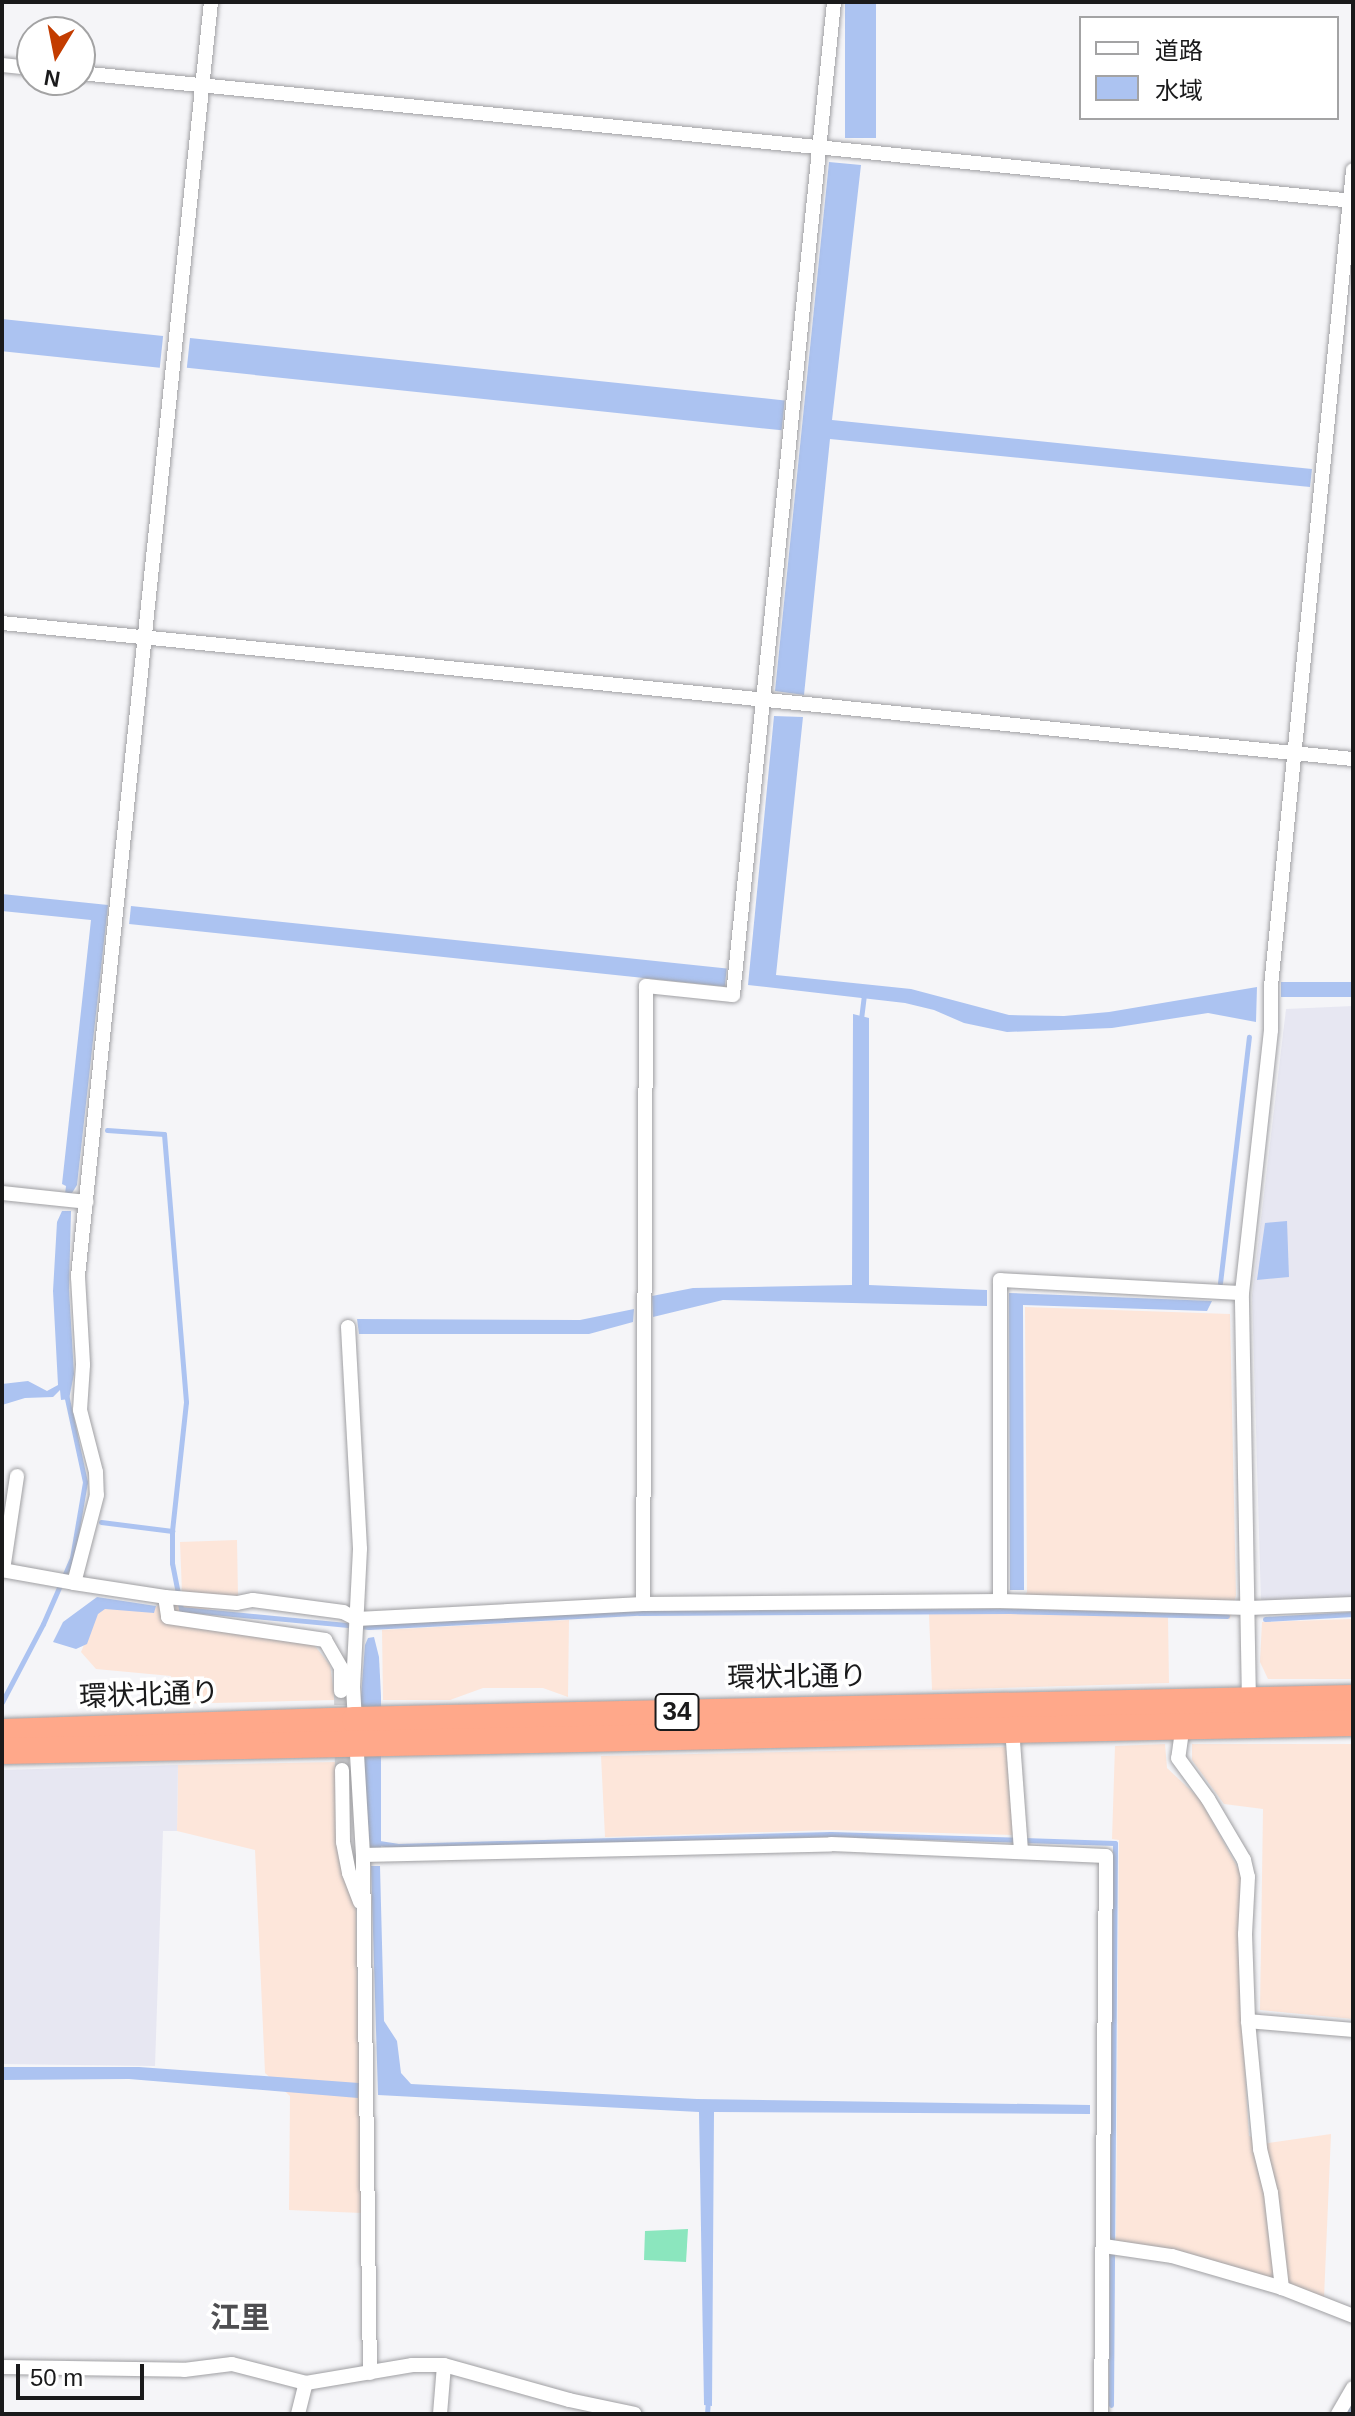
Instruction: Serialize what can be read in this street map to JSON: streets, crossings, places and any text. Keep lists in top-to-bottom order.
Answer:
{
  "streets": {
    "highway": ["環状北通り", "34"]
  },
  "districts": ["江里"],
  "legend": ["道路", "水域"],
  "scale_bar": "50 m",
  "north": "bottom"
}
